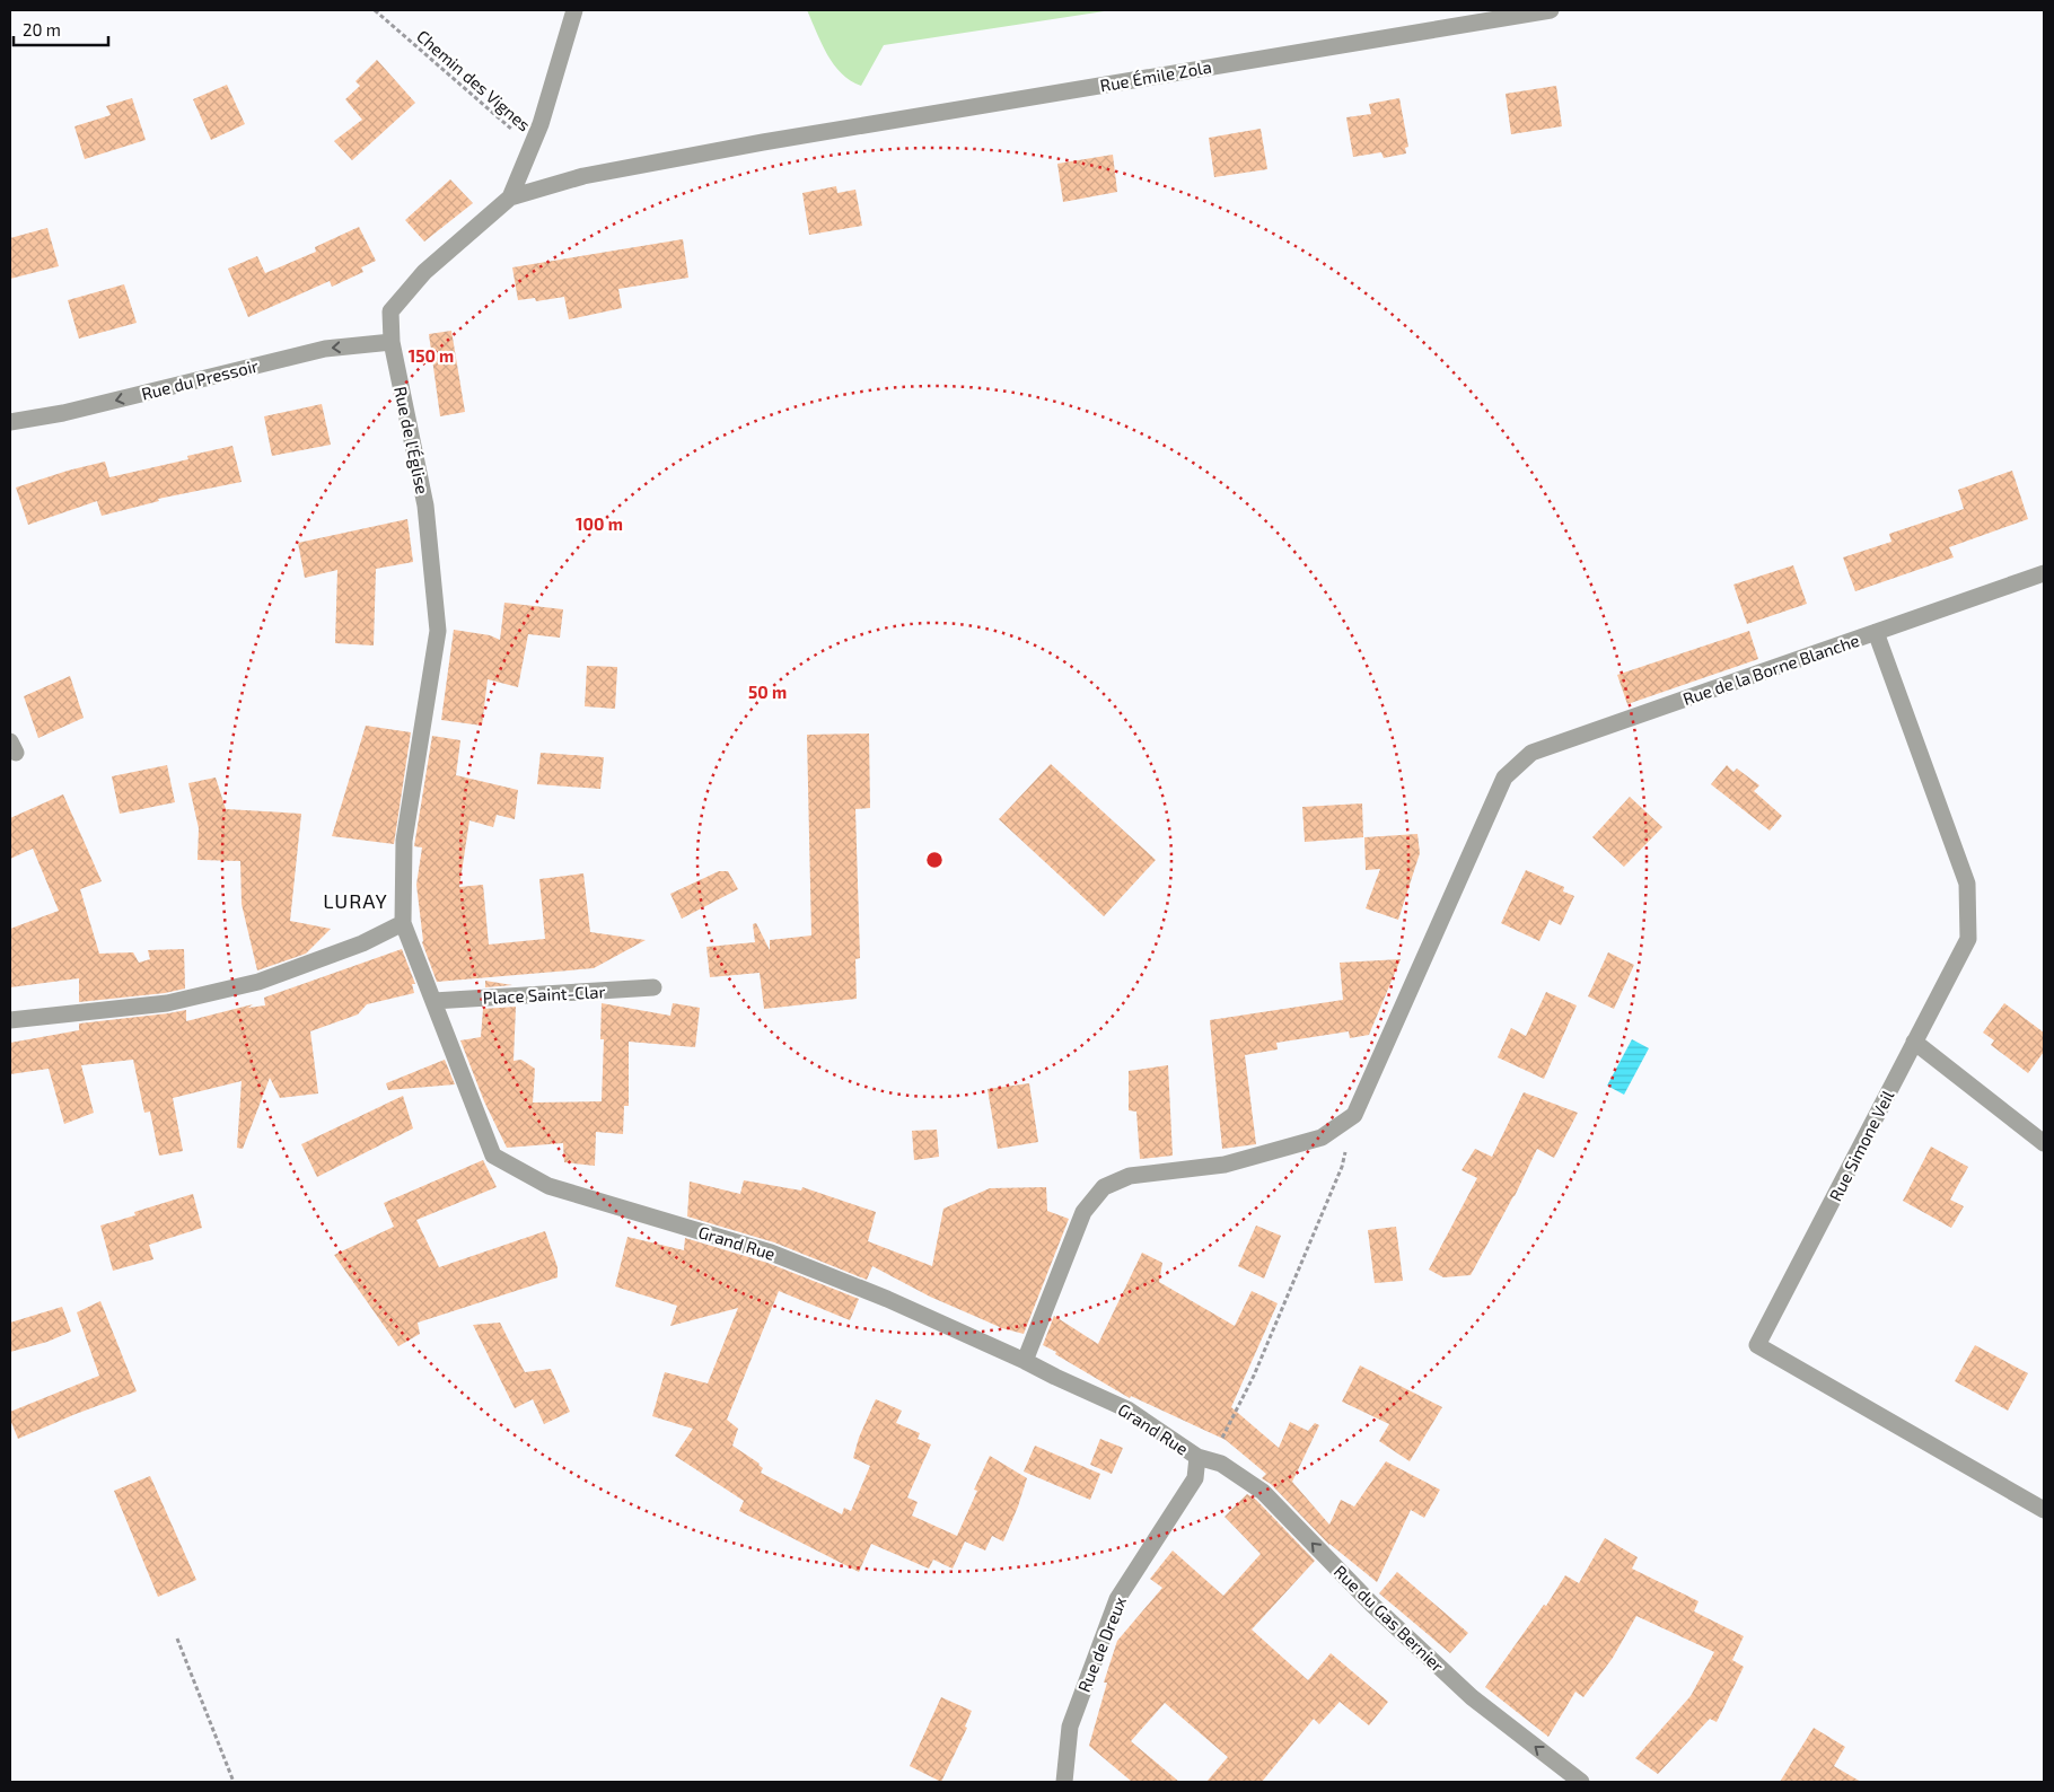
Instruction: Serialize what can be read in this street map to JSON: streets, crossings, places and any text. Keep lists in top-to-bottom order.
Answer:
{
  "streets": {
    "street": [
      "Rue Émile Zola",
      "Rue du Pressoir",
      "Rue de l'Église",
      "Rue de la Borne Blanche",
      "Place Saint-Clar",
      "Rue Simone Veil",
      "Grand Rue",
      "Rue du Gas Bernier",
      "Rue de Dreux"
    ],
    "path": ["Chemin des Vignes"]
  },
  "crossings": [
    ["Rue Émile Zola", "Rue de l'Église"],
    ["Rue du Pressoir", "Rue de l'Église"],
    ["Rue de l'Église", "Grand Rue"],
    ["Rue de la Borne Blanche", "Rue Simone Veil"],
    ["Place Saint-Clar", "Grand Rue"],
    ["Grand Rue", "Rue du Gas Bernier"],
    ["Grand Rue", "Rue de Dreux"],
    ["Rue du Gas Bernier", "Rue de Dreux"]
  ],
  "one_way": ["Rue du Pressoir", "Rue du Gas Bernier"],
  "districts": ["LURAY"],
  "scale_bar": "20 m",
  "rings": ["150 m", "100 m", "50 m"]
}
